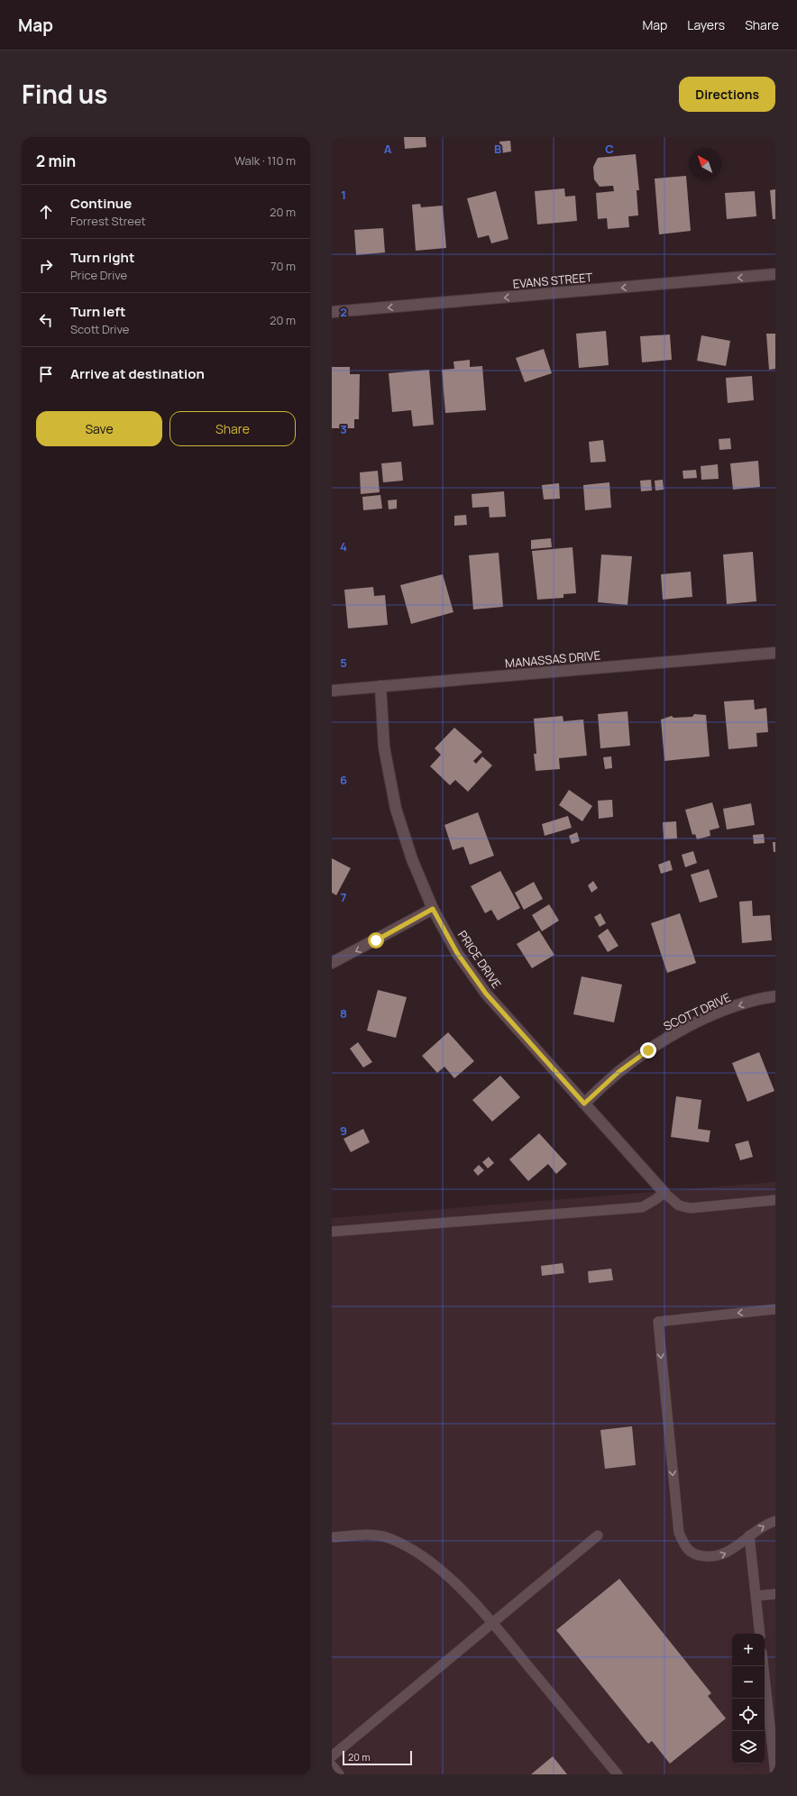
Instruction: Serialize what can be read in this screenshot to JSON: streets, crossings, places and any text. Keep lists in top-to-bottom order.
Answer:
{
  "streets": {
    "street": [
      "EVANS STREET",
      "MANASSAS DRIVE",
      "PRICE DRIVE",
      "SCOTT DRIVE"
    ]
  },
  "crossings": [
    ["MANASSAS DRIVE", "PRICE DRIVE"],
    ["PRICE DRIVE", "SCOTT DRIVE"]
  ],
  "one_way": ["EVANS STREET", "SCOTT DRIVE"],
  "scale_bar": "20 m",
  "north": "top left",
  "page": {
    "header": "Map",
    "nav": ["Map", "Layers", "Share"],
    "title": "Find us",
    "buttons": [
      "Directions",
      ["Save", "Share"]
    ],
    "heading": ["2 min", "Walk · 110 m"],
    "list": [
      ["Continue", "Forrest Street", "20 m"],
      ["Turn right", "Price Drive", "70 m"],
      ["Turn left", "Scott Drive", "20 m"],
      "Arrive at destination"
    ],
    "map_buttons": ["+", "−"],
    "scale": "20 m"
  },
  "grid": {
    "columns": ["A", "B", "C"],
    "rows": [
      "1",
      "2",
      "3",
      "4",
      "5",
      "6",
      "7",
      "8",
      "9"
    ]
  }
}
